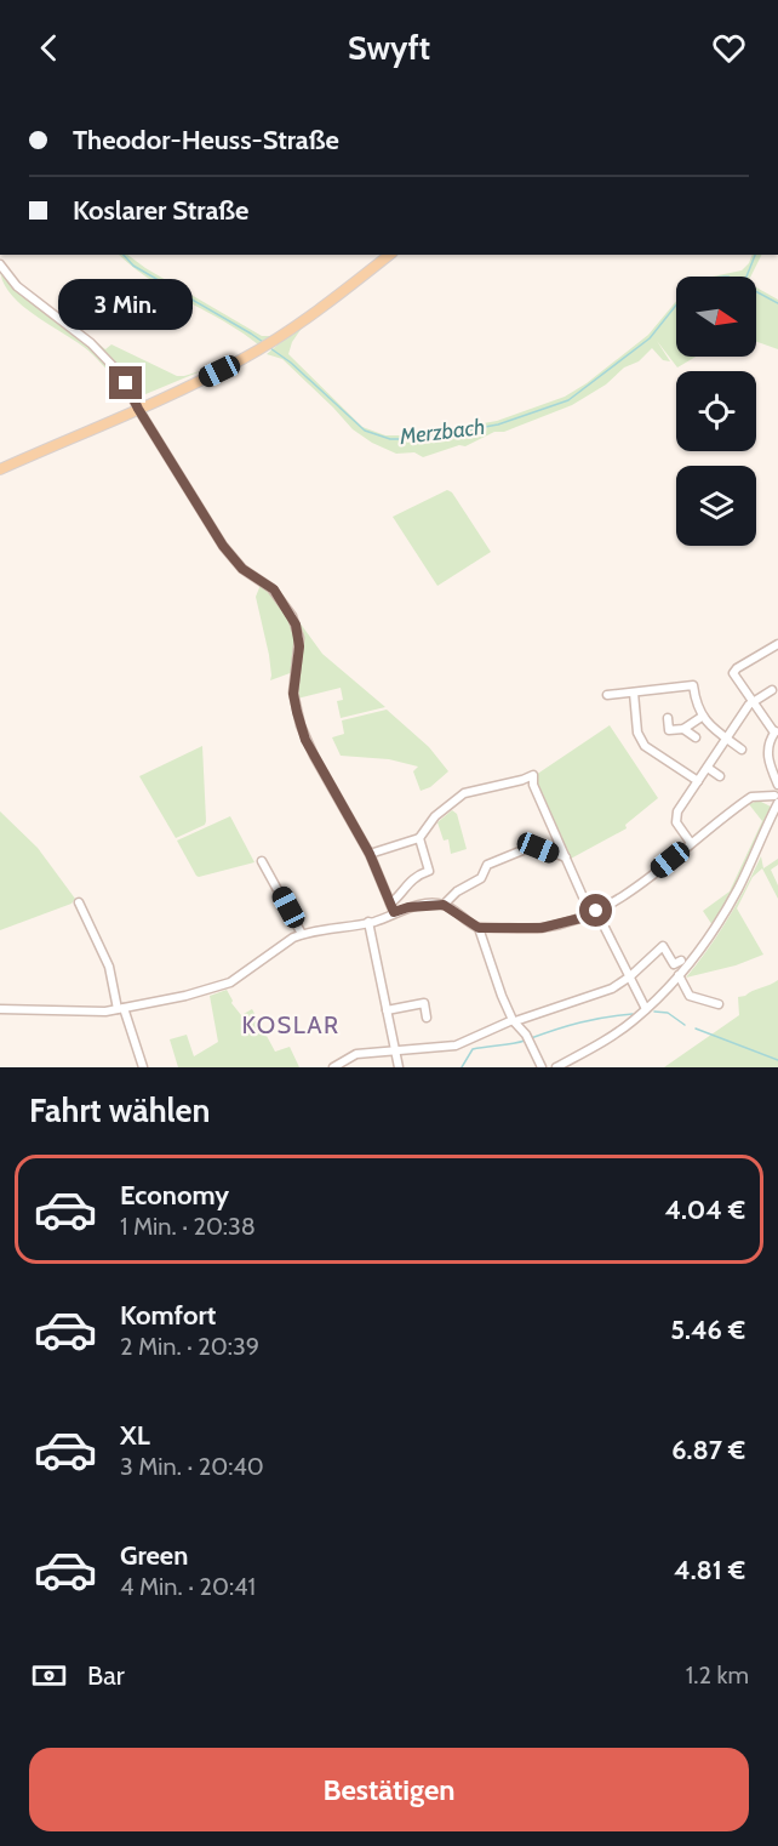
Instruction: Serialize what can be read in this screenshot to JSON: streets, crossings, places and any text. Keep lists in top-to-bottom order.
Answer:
{
  "districts": ["KOSLAR"],
  "water": ["Merzbach"],
  "north": "right",
  "page": {
    "header": "Swyft",
    "banner": ["Theodor-Heuss-Straße", "Koslarer Straße"],
    "bubble": "3 Min.",
    "heading": "Fahrt wählen",
    "list": [
      {
        "name": "Economy",
        "note": "1 Min. · 20:38",
        "value": "4.04 €"
      },
      {
        "name": "Komfort",
        "note": "2 Min. · 20:39",
        "value": "5.46 €"
      },
      {
        "name": "XL",
        "note": "3 Min. · 20:40",
        "value": "6.87 €"
      },
      {
        "name": "Green",
        "note": "4 Min. · 20:41",
        "value": "4.81 €"
      }
    ],
    "pay": ["Bar", "1.2 km"],
    "buttons": "Bestätigen"
  }
}
